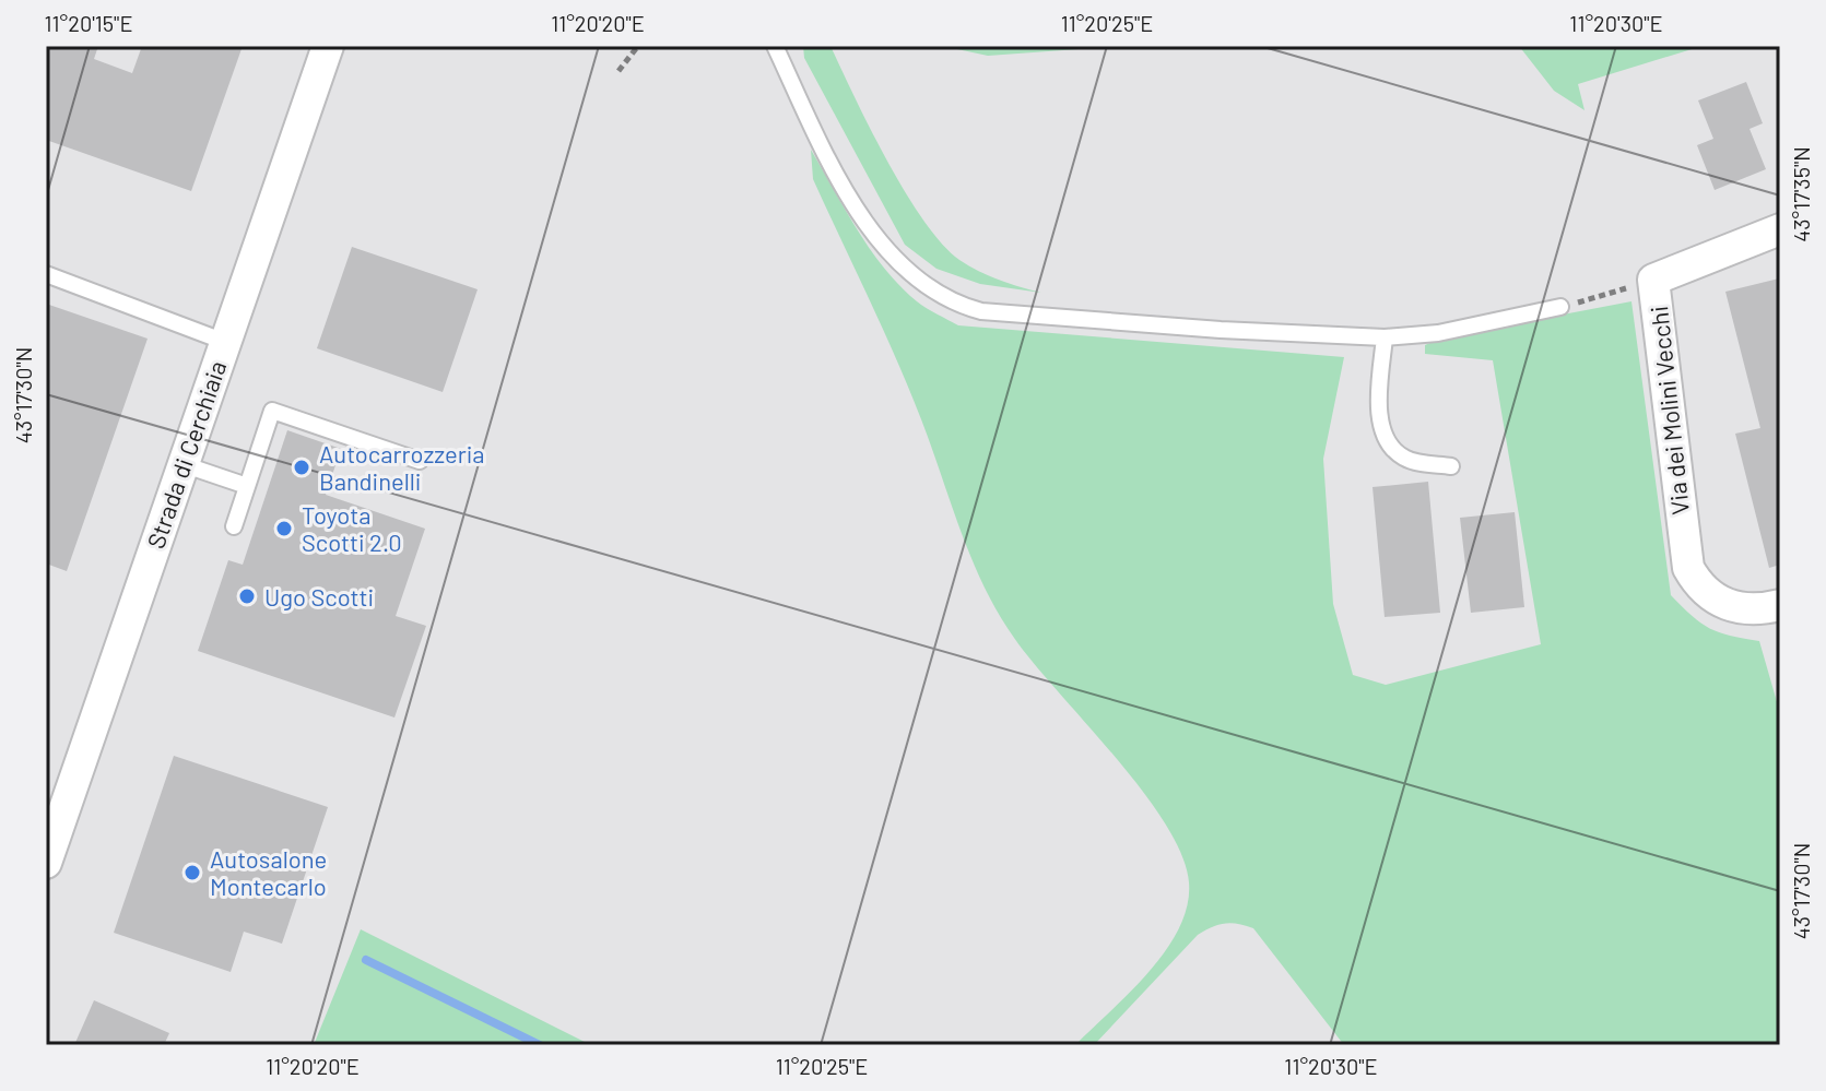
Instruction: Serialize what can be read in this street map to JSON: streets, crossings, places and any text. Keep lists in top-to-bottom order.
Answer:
{
  "streets": {
    "street": ["Via dei Molini Vecchi", "Strada di Cerchiaia"]
  },
  "places": [
    "Autocarrozzeria Bandinelli",
    "Toyota Scotti 2.0",
    "Ugo Scotti",
    "Autosalone Montecarlo"
  ],
  "coordinates": [
    "11°20'15\"E",
    "11°20'20\"E",
    "11°20'25\"E",
    "11°20'30\"E",
    "43°17'35\"N",
    "43°17'30\"N"
  ]
}
